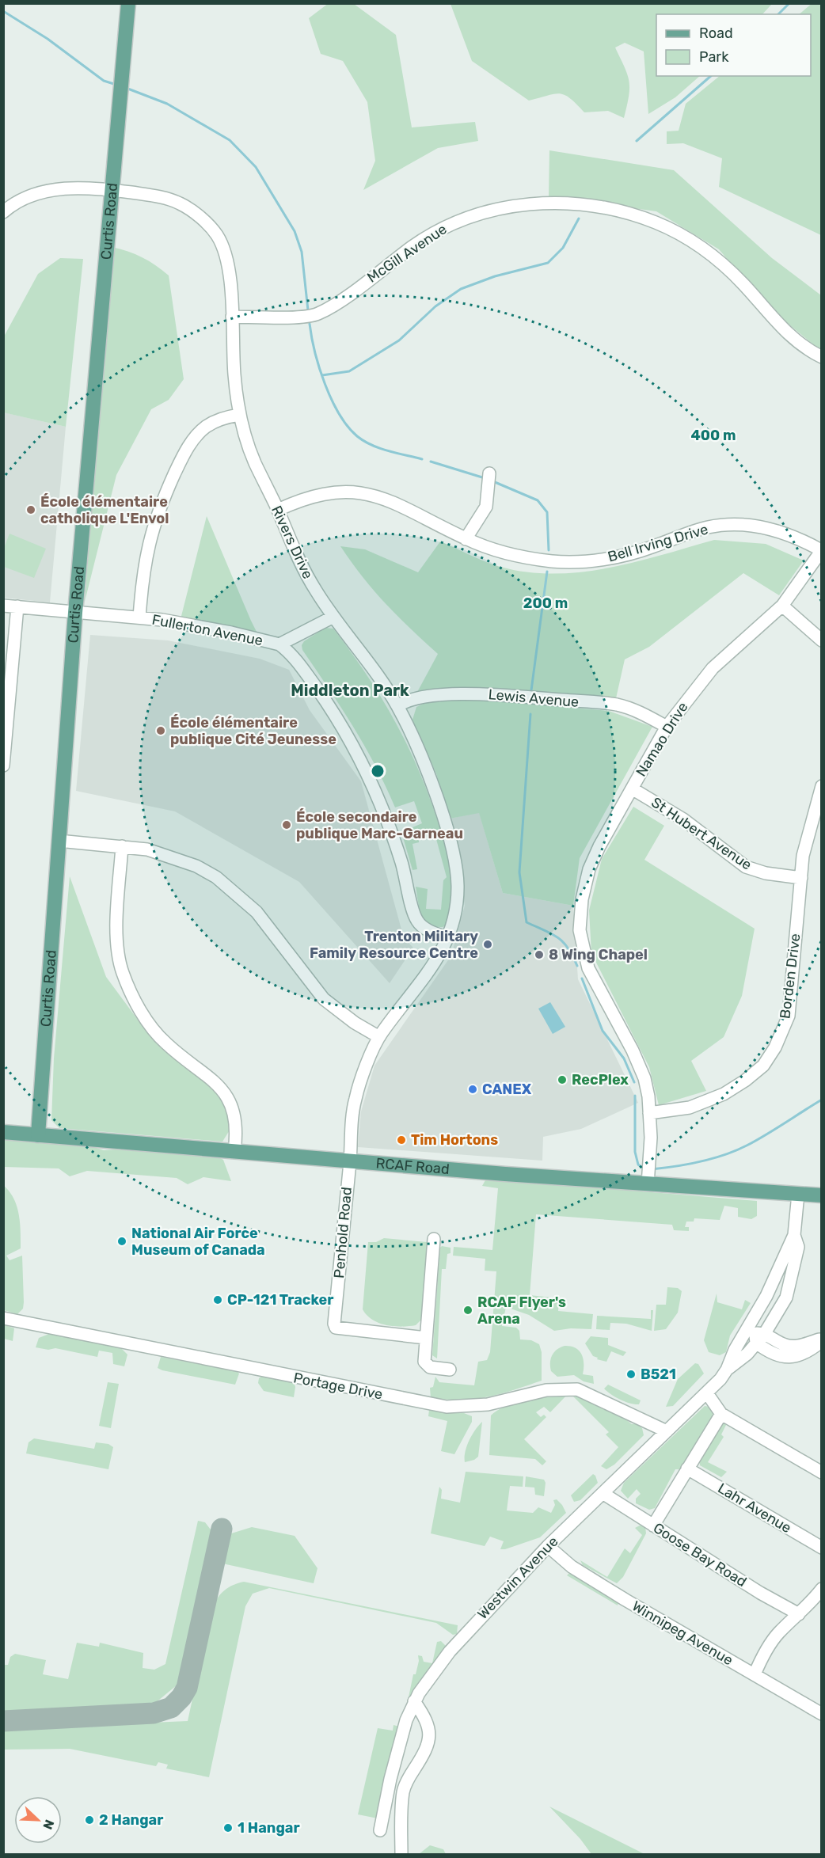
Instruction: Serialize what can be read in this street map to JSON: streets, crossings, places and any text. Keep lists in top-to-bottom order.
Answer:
{
  "streets": {
    "main road": ["Curtis Road", "RCAF Road"],
    "street": [
      "McGill Avenue",
      "Rivers Drive",
      "Bell Irving Drive",
      "Fullerton Avenue",
      "Lewis Avenue",
      "Namao Drive",
      "St Hubert Avenue",
      "Borden Drive",
      "Penhold Road",
      "Portage Drive",
      "Lahr Avenue",
      "Goose Bay Road",
      "Westwin Avenue",
      "Winnipeg Avenue"
    ]
  },
  "crossings": [
    ["Curtis Road", "Rivers Drive"],
    ["Curtis Road", "Fullerton Avenue"],
    ["Curtis Road", "RCAF Road"],
    ["McGill Avenue", "Rivers Drive"],
    ["Rivers Drive", "Bell Irving Drive"],
    ["Rivers Drive", "Fullerton Avenue"],
    ["Rivers Drive", "Lewis Avenue"],
    ["Rivers Drive", "RCAF Road"],
    ["Rivers Drive", "Penhold Road"],
    ["Bell Irving Drive", "Namao Drive"],
    ["Lewis Avenue", "Namao Drive"],
    ["Namao Drive", "St Hubert Avenue"],
    ["Namao Drive", "Borden Drive"],
    ["Namao Drive", "RCAF Road"],
    ["St Hubert Avenue", "Borden Drive"],
    ["RCAF Road", "Penhold Road"],
    ["RCAF Road", "Westwin Avenue"],
    ["Portage Drive", "Westwin Avenue"],
    ["Goose Bay Road", "Westwin Avenue"],
    ["Westwin Avenue", "Winnipeg Avenue"]
  ],
  "districts": ["Middleton Park"],
  "places": [
    "École élémentaire catholique L'Envol",
    "École élémentaire publique Cité Jeunesse",
    "École secondaire publique Marc-Garneau",
    "Trenton Military Family Resource Centre",
    "8 Wing Chapel",
    "RecPlex",
    "CANEX",
    "Tim Hortons",
    "National Air Force Museum of Canada",
    "CP-121 Tracker",
    "RCAF Flyer's Arena",
    "B521",
    "2 Hangar",
    "1 Hangar"
  ],
  "legend": ["Road", "Park"],
  "north": "bottom right",
  "rings": ["400 m", "200 m"]
}
